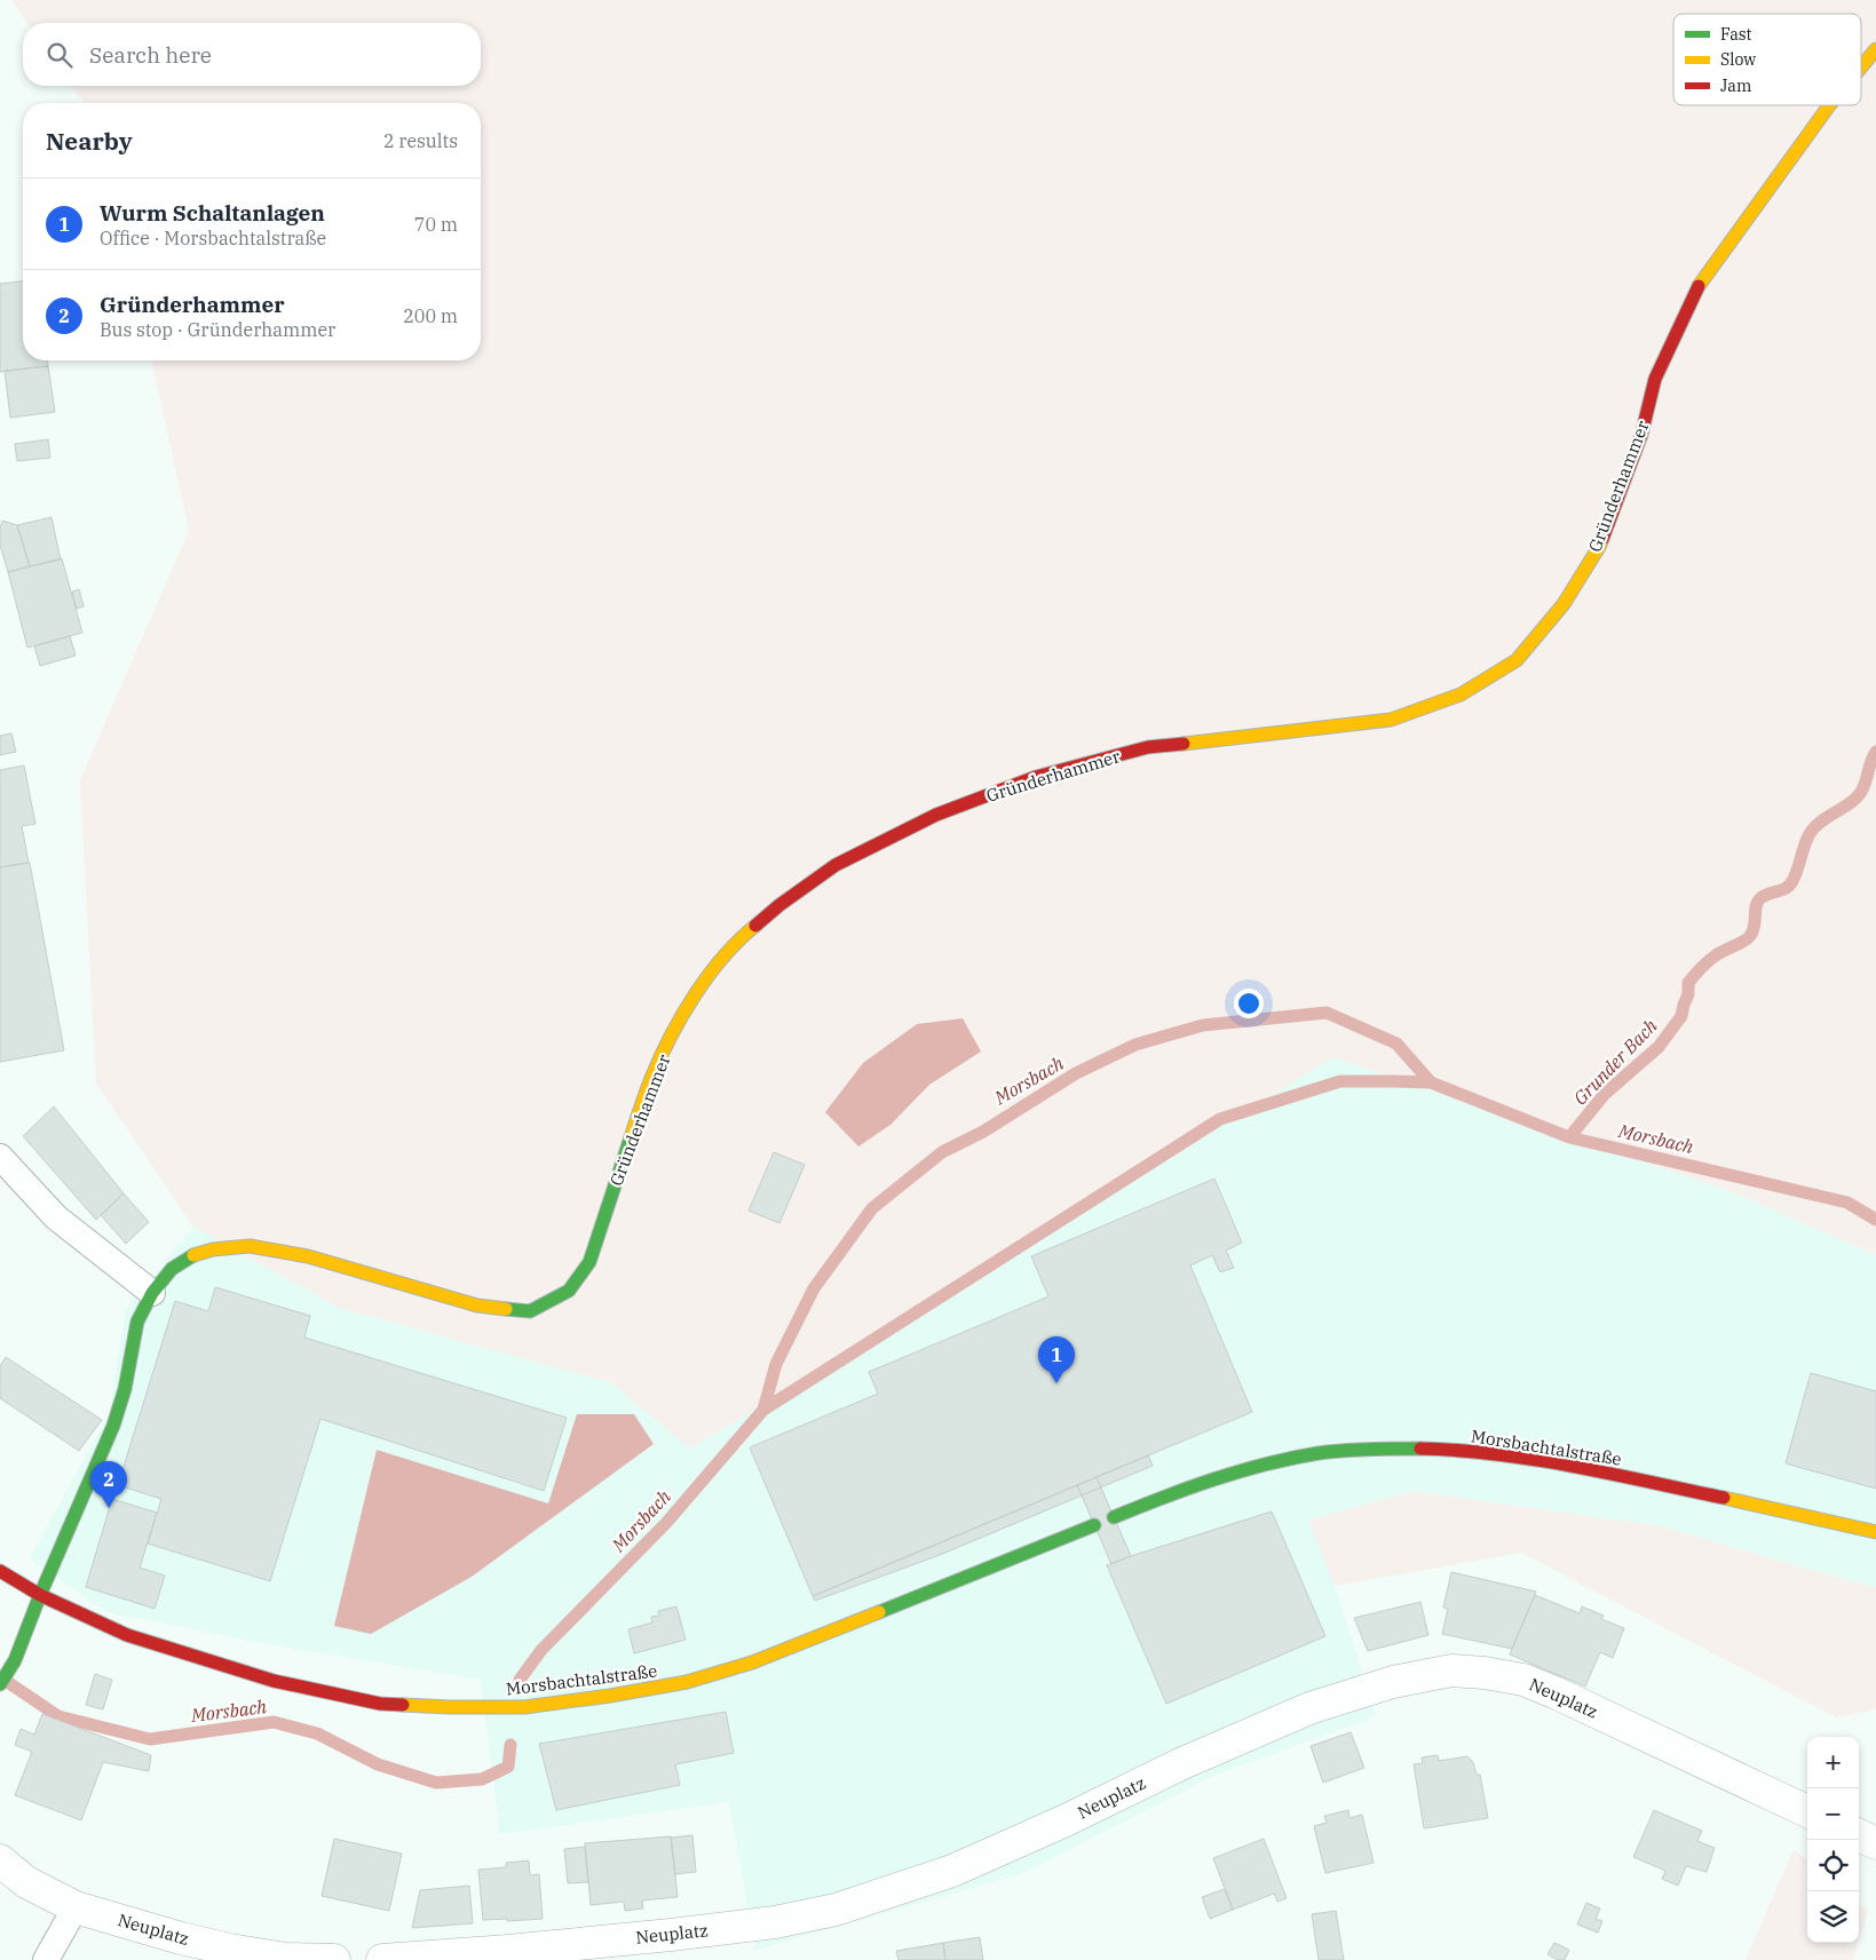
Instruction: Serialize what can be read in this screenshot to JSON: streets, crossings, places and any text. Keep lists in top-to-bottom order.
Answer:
{
  "streets": {
    "street": ["Gründerhammer", "Morsbachtalstraße", "Neuplatz"]
  },
  "crossings": [
    ["Gründerhammer", "Morsbachtalstraße"]
  ],
  "water": ["Grunder Bach", "Morsbach"],
  "legend": ["Fast", "Slow", "Jam"],
  "page": {
    "search": "Search here",
    "heading": ["Nearby", "2 results"],
    "list": [
      {
        "mark": "1",
        "name": "Wurm Schaltanlagen",
        "note": "Office · Morsbachtalstraße",
        "value": "70 m"
      },
      {
        "mark": "2",
        "name": "Gründerhammer",
        "note": "Bus stop · Gründerhammer",
        "value": "200 m"
      }
    ],
    "pins": ["1", "2"],
    "map_buttons": ["+", "−"]
  }
}
